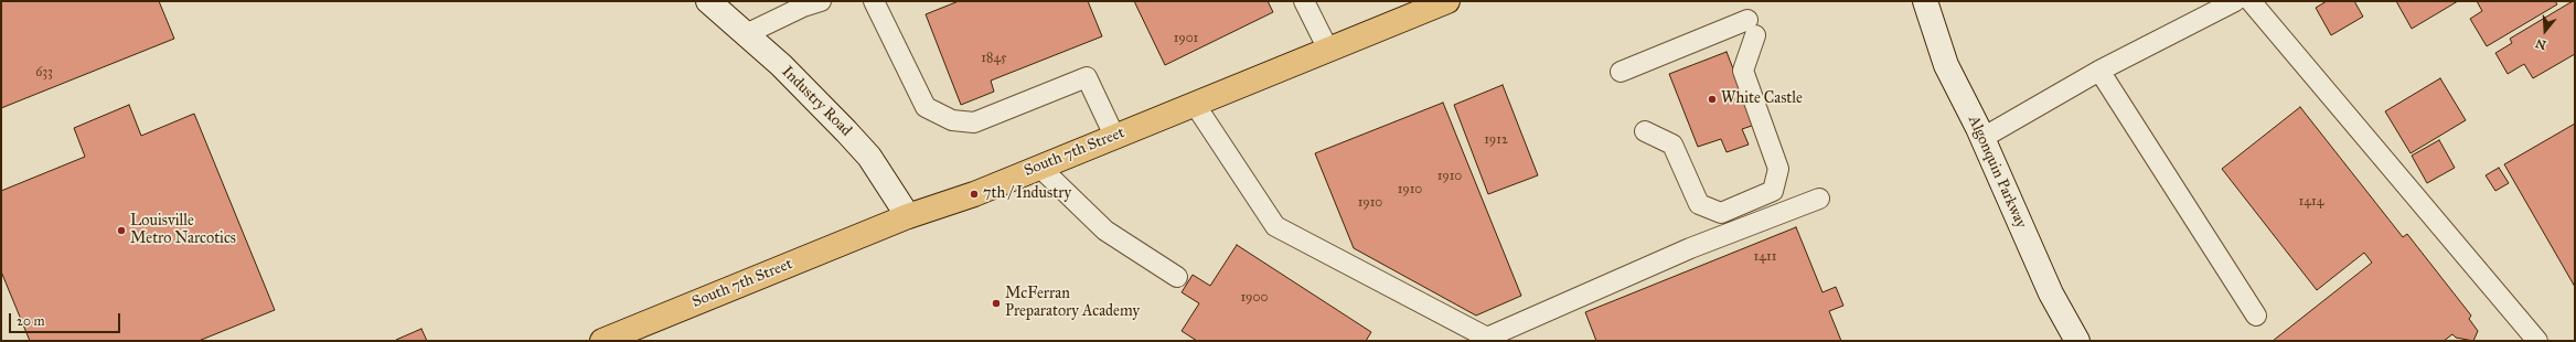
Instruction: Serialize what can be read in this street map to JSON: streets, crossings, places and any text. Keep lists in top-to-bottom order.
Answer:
{
  "streets": {
    "main road": ["Industry Road", "South 7th Street", "Algonquin Parkway"]
  },
  "crossings": [
    ["Industry Road", "South 7th Street"]
  ],
  "places": [
    "White Castle",
    "7th / Industry",
    "Louisville Metro Narcotics",
    "McFerran Preparatory Academy"
  ],
  "house_numbers": [
    "1901",
    "1845",
    "633",
    "1912",
    "1910",
    "1910",
    "1414",
    "1910",
    "1411",
    "1900"
  ],
  "scale_bar": "20 m",
  "north": "bottom"
}
